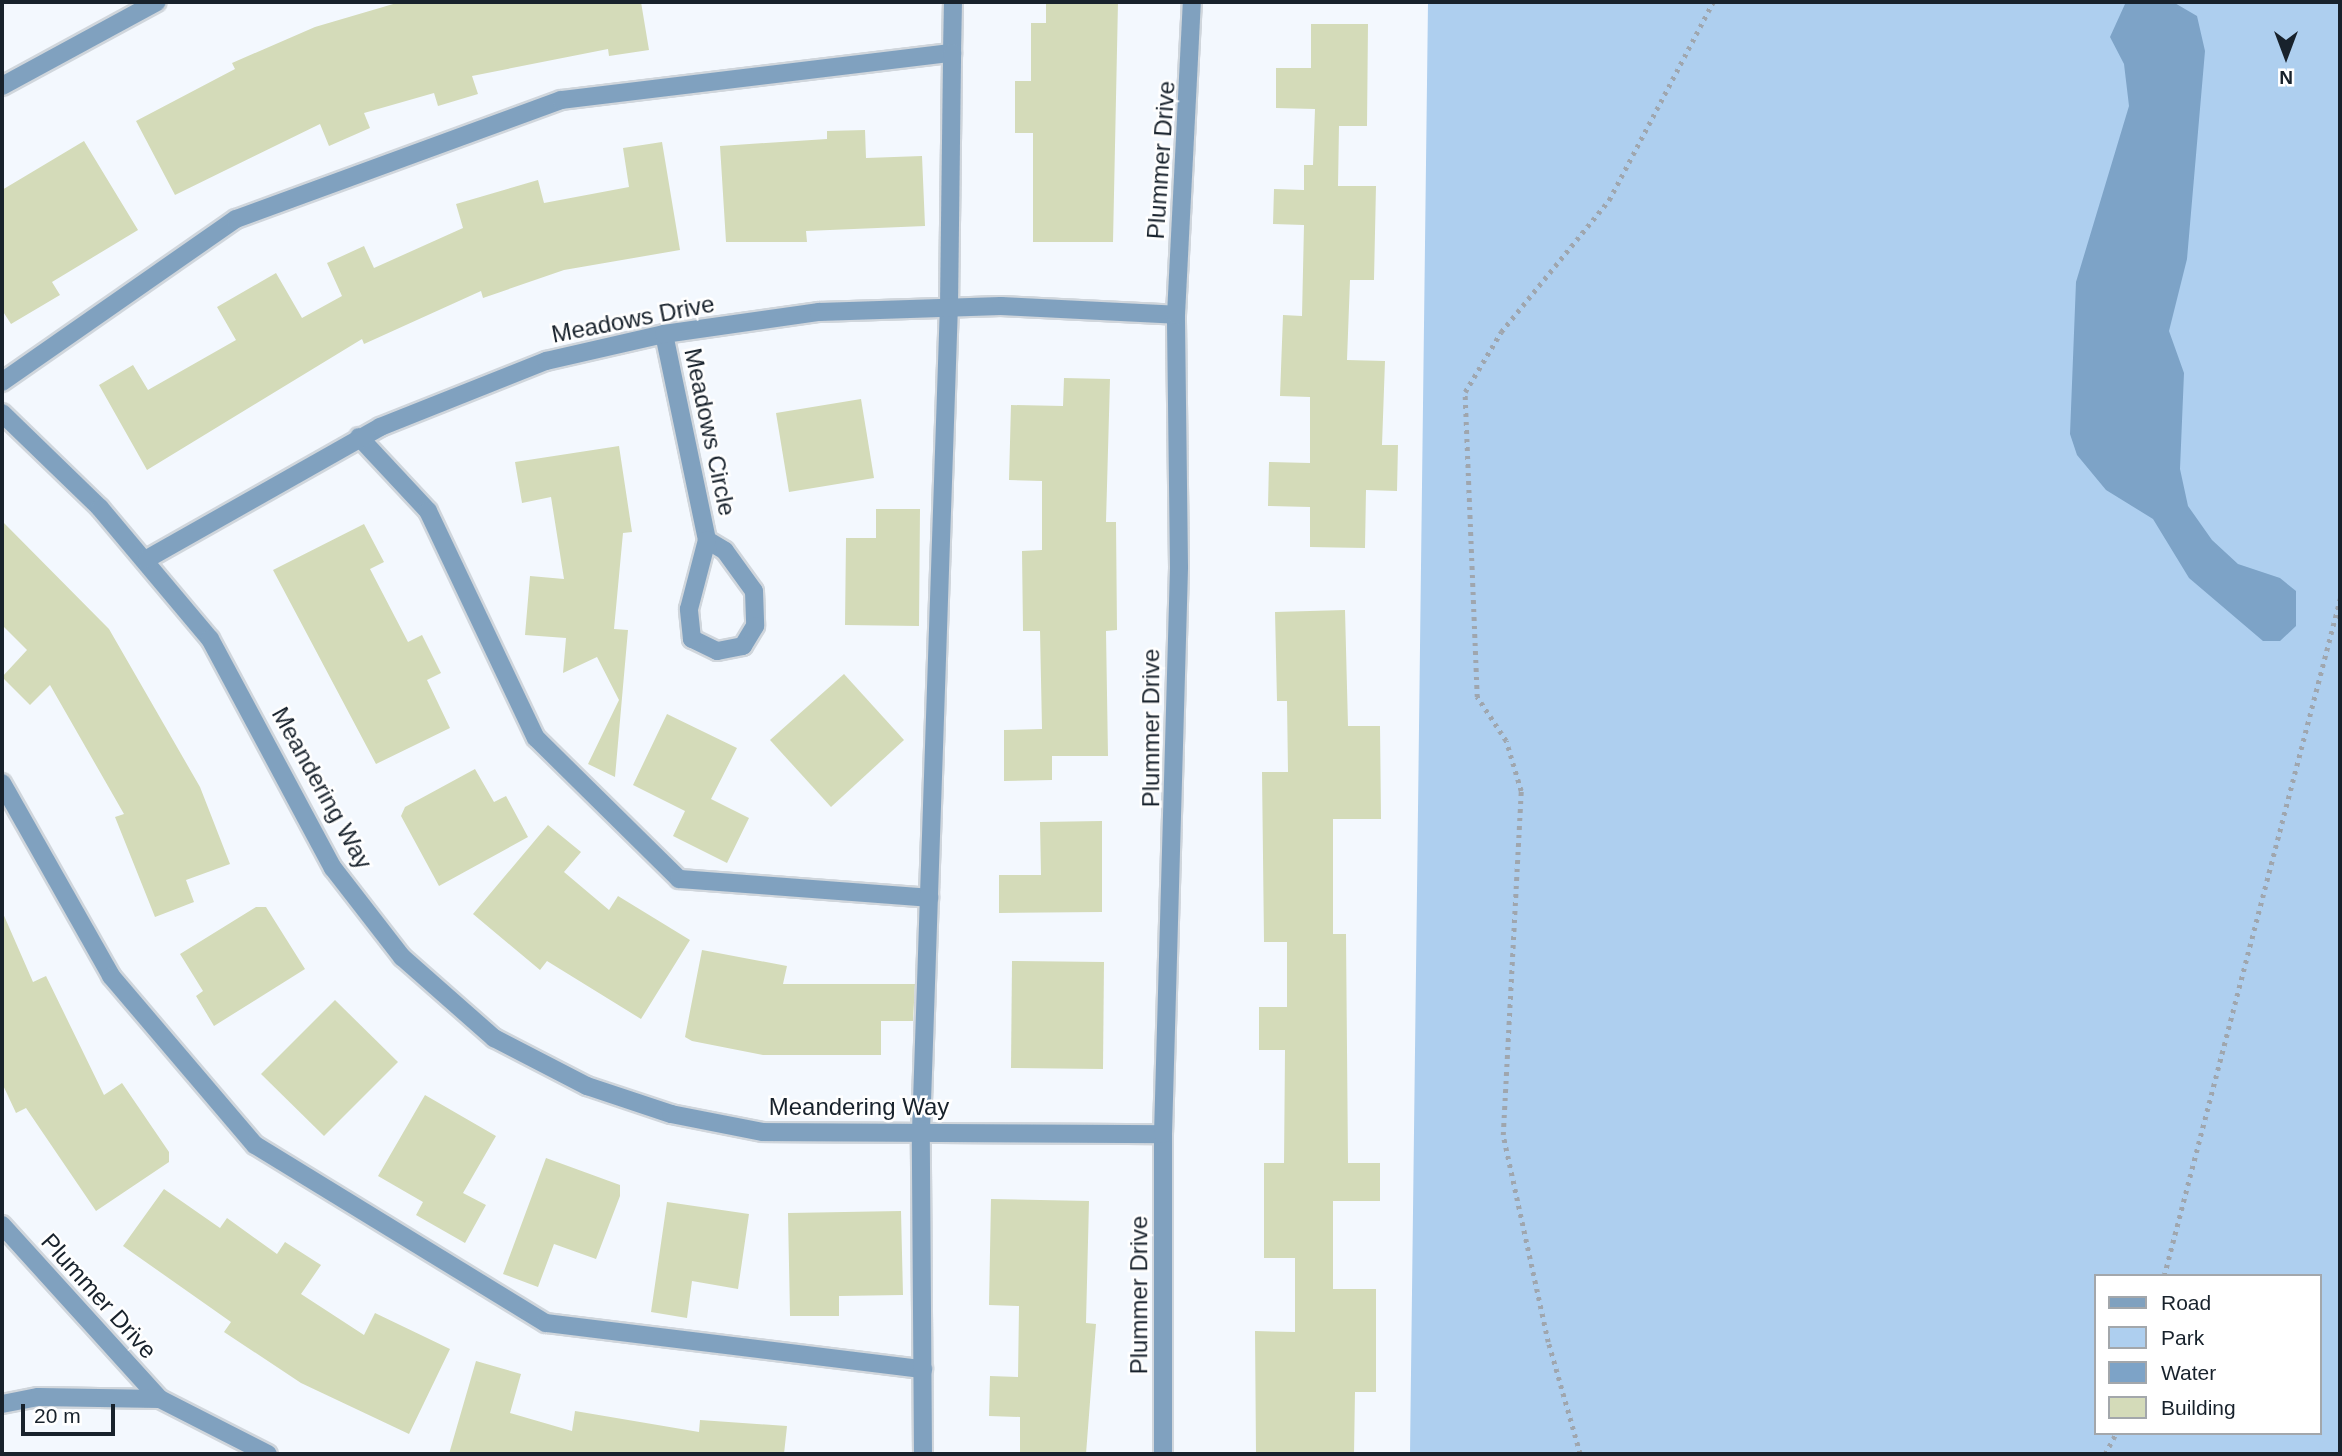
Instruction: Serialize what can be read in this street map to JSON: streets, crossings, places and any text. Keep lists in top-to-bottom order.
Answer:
{
  "streets": {
    "street": [
      "Plummer Drive",
      "Meadows Drive",
      "Meadows Circle",
      "Meandering Way"
    ]
  },
  "crossings": [
    ["Plummer Drive", "Meadows Drive"],
    ["Plummer Drive", "Meandering Way"],
    ["Meadows Drive", "Meadows Circle"],
    ["Meadows Drive", "Meandering Way"]
  ],
  "legend": [
    "Road",
    "Park",
    "Water",
    "Building"
  ],
  "scale_bar": "20 m",
  "north": "bottom"
}
